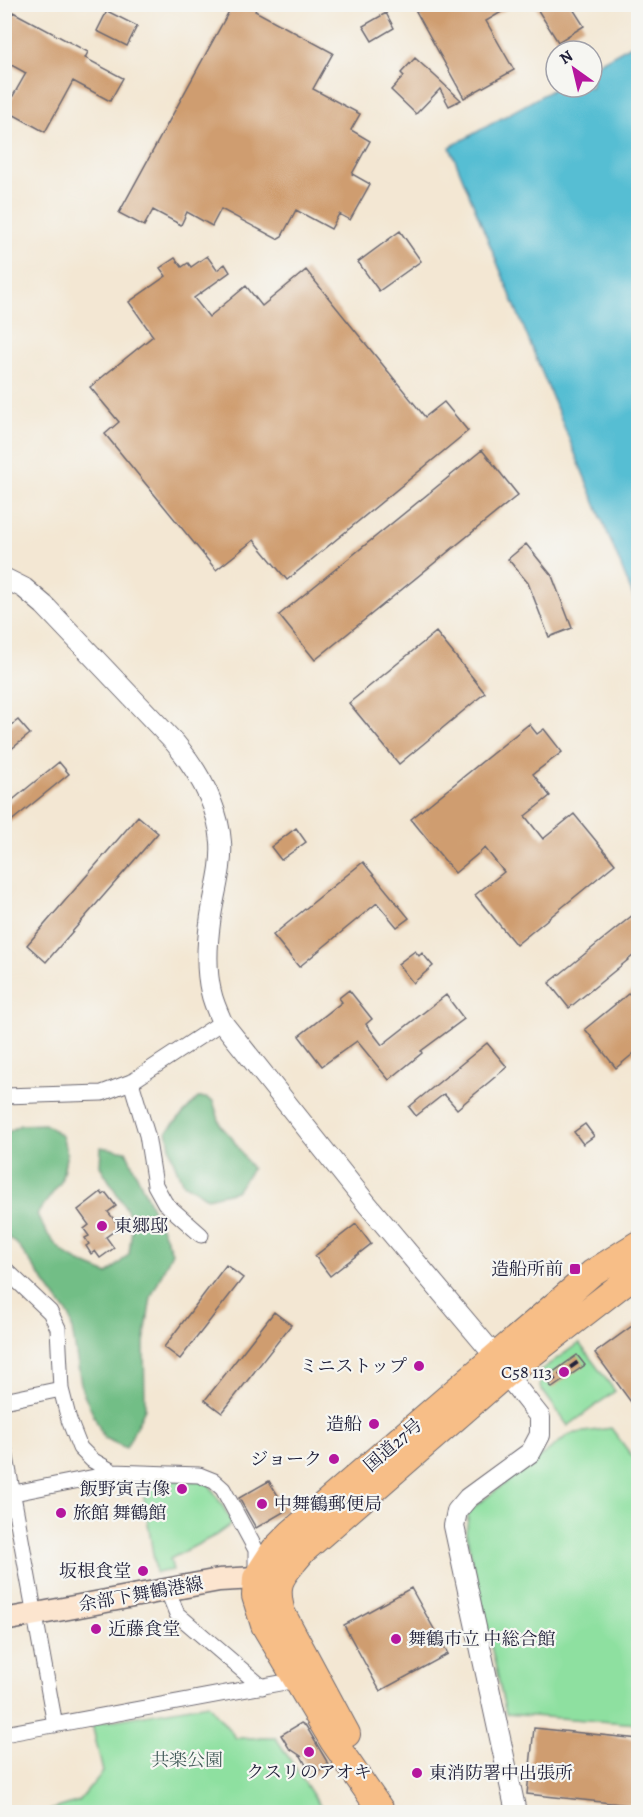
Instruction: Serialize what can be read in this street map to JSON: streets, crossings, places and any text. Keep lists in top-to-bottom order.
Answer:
{
  "streets": {
    "highway": ["国道27号"],
    "main road": ["余部下舞鶴港線"]
  },
  "crossings": [
    ["国道27号", "余部下舞鶴港線"]
  ],
  "parks": ["共楽公園"],
  "places": {
    "other": [
      "東郷邸",
      "ミニストップ",
      "C58 113",
      "造船",
      "ジョーク",
      "飯野寅吉像",
      "中舞鶴郵便局",
      "旅館 舞鶴館",
      "坂根食堂",
      "近藤食堂",
      "舞鶴市立 中総合館",
      "クスリのアオキ",
      "東消防署中出張所"
    ],
    "transit": ["造船所前"]
  },
  "north": "top left"
}
